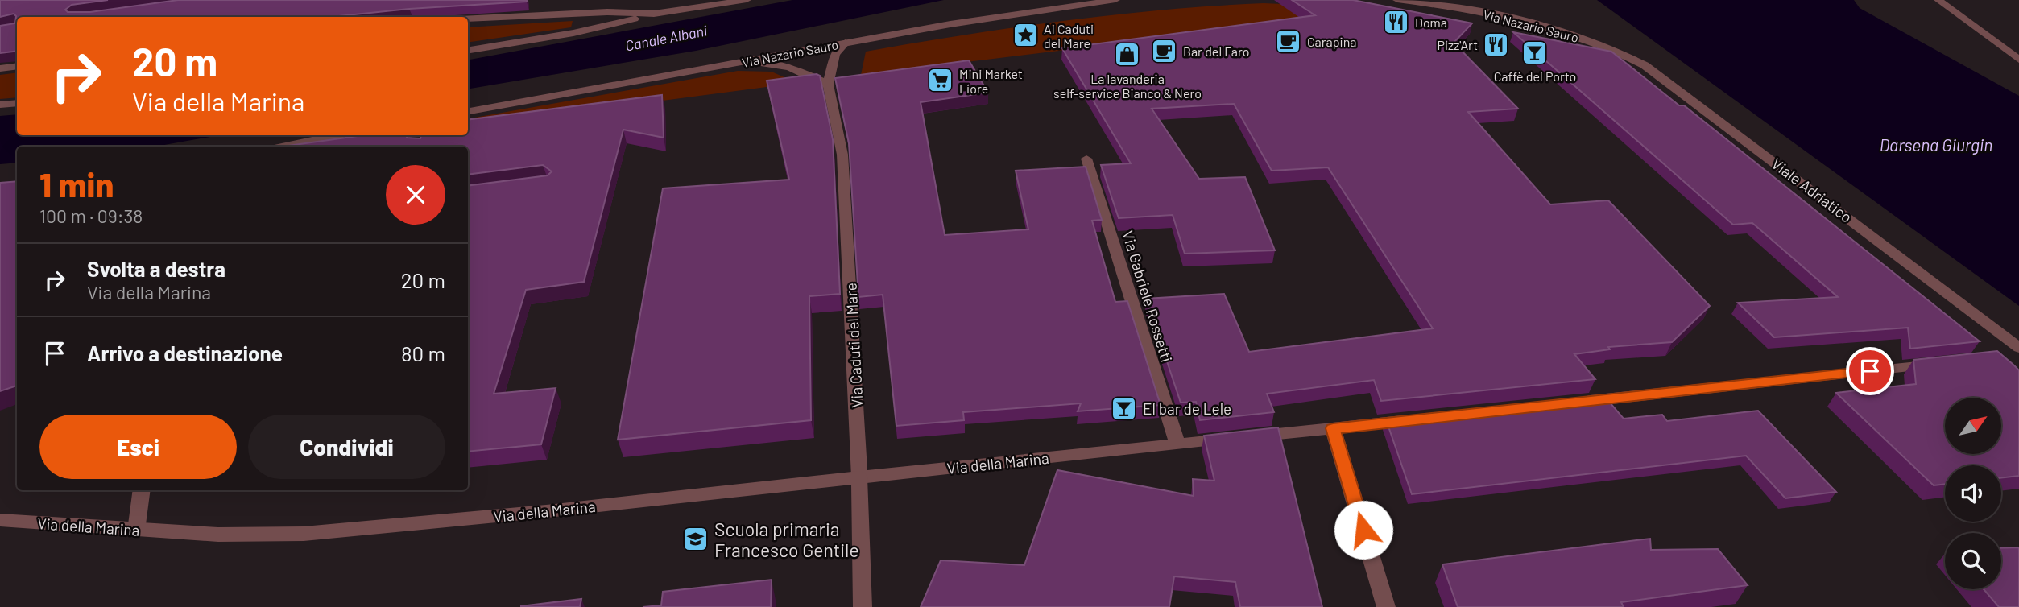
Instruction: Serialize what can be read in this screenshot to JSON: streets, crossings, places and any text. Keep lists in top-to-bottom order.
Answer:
{
  "streets": {
    "street": [
      "Via Nazario Sauro",
      "Viale Adriatico",
      "Via Gabriele Rossetti",
      "Via Caduti del Mare",
      "Via della Marina"
    ]
  },
  "crossings": [
    ["Via Nazario Sauro", "Viale Adriatico"],
    ["Via Nazario Sauro", "Via Caduti del Mare"],
    ["Via Gabriele Rossetti", "Via della Marina"],
    ["Via Caduti del Mare", "Via della Marina"]
  ],
  "water": ["Canale Albani", "Darsena Giurgin"],
  "places": {
    "restaurant": ["Doma", "Pizz'Art"],
    "place": ["Ai Caduti del Mare"],
    "cafe": ["Carapina", "Bar del Faro"],
    "bar": ["Caffè del Porto", "El bar de Lele"],
    "shop": ["La lavanderia self-service Bianco & Nero"],
    "supermarket": ["Mini Market Fiore"],
    "school or university": ["Scuola primaria Francesco Gentile"]
  },
  "north": "top right",
  "page": {
    "turn": ["20 m", "Via della Marina"],
    "heading": ["1 min", "100 m · 09:38"],
    "list": [
      {
        "name": "Svolta a destra",
        "note": "Via della Marina",
        "value": "20 m"
      },
      {
        "name": "Arrivo a destinazione",
        "value": "80 m"
      }
    ],
    "buttons": ["Esci", "Condividi"]
  }
}
